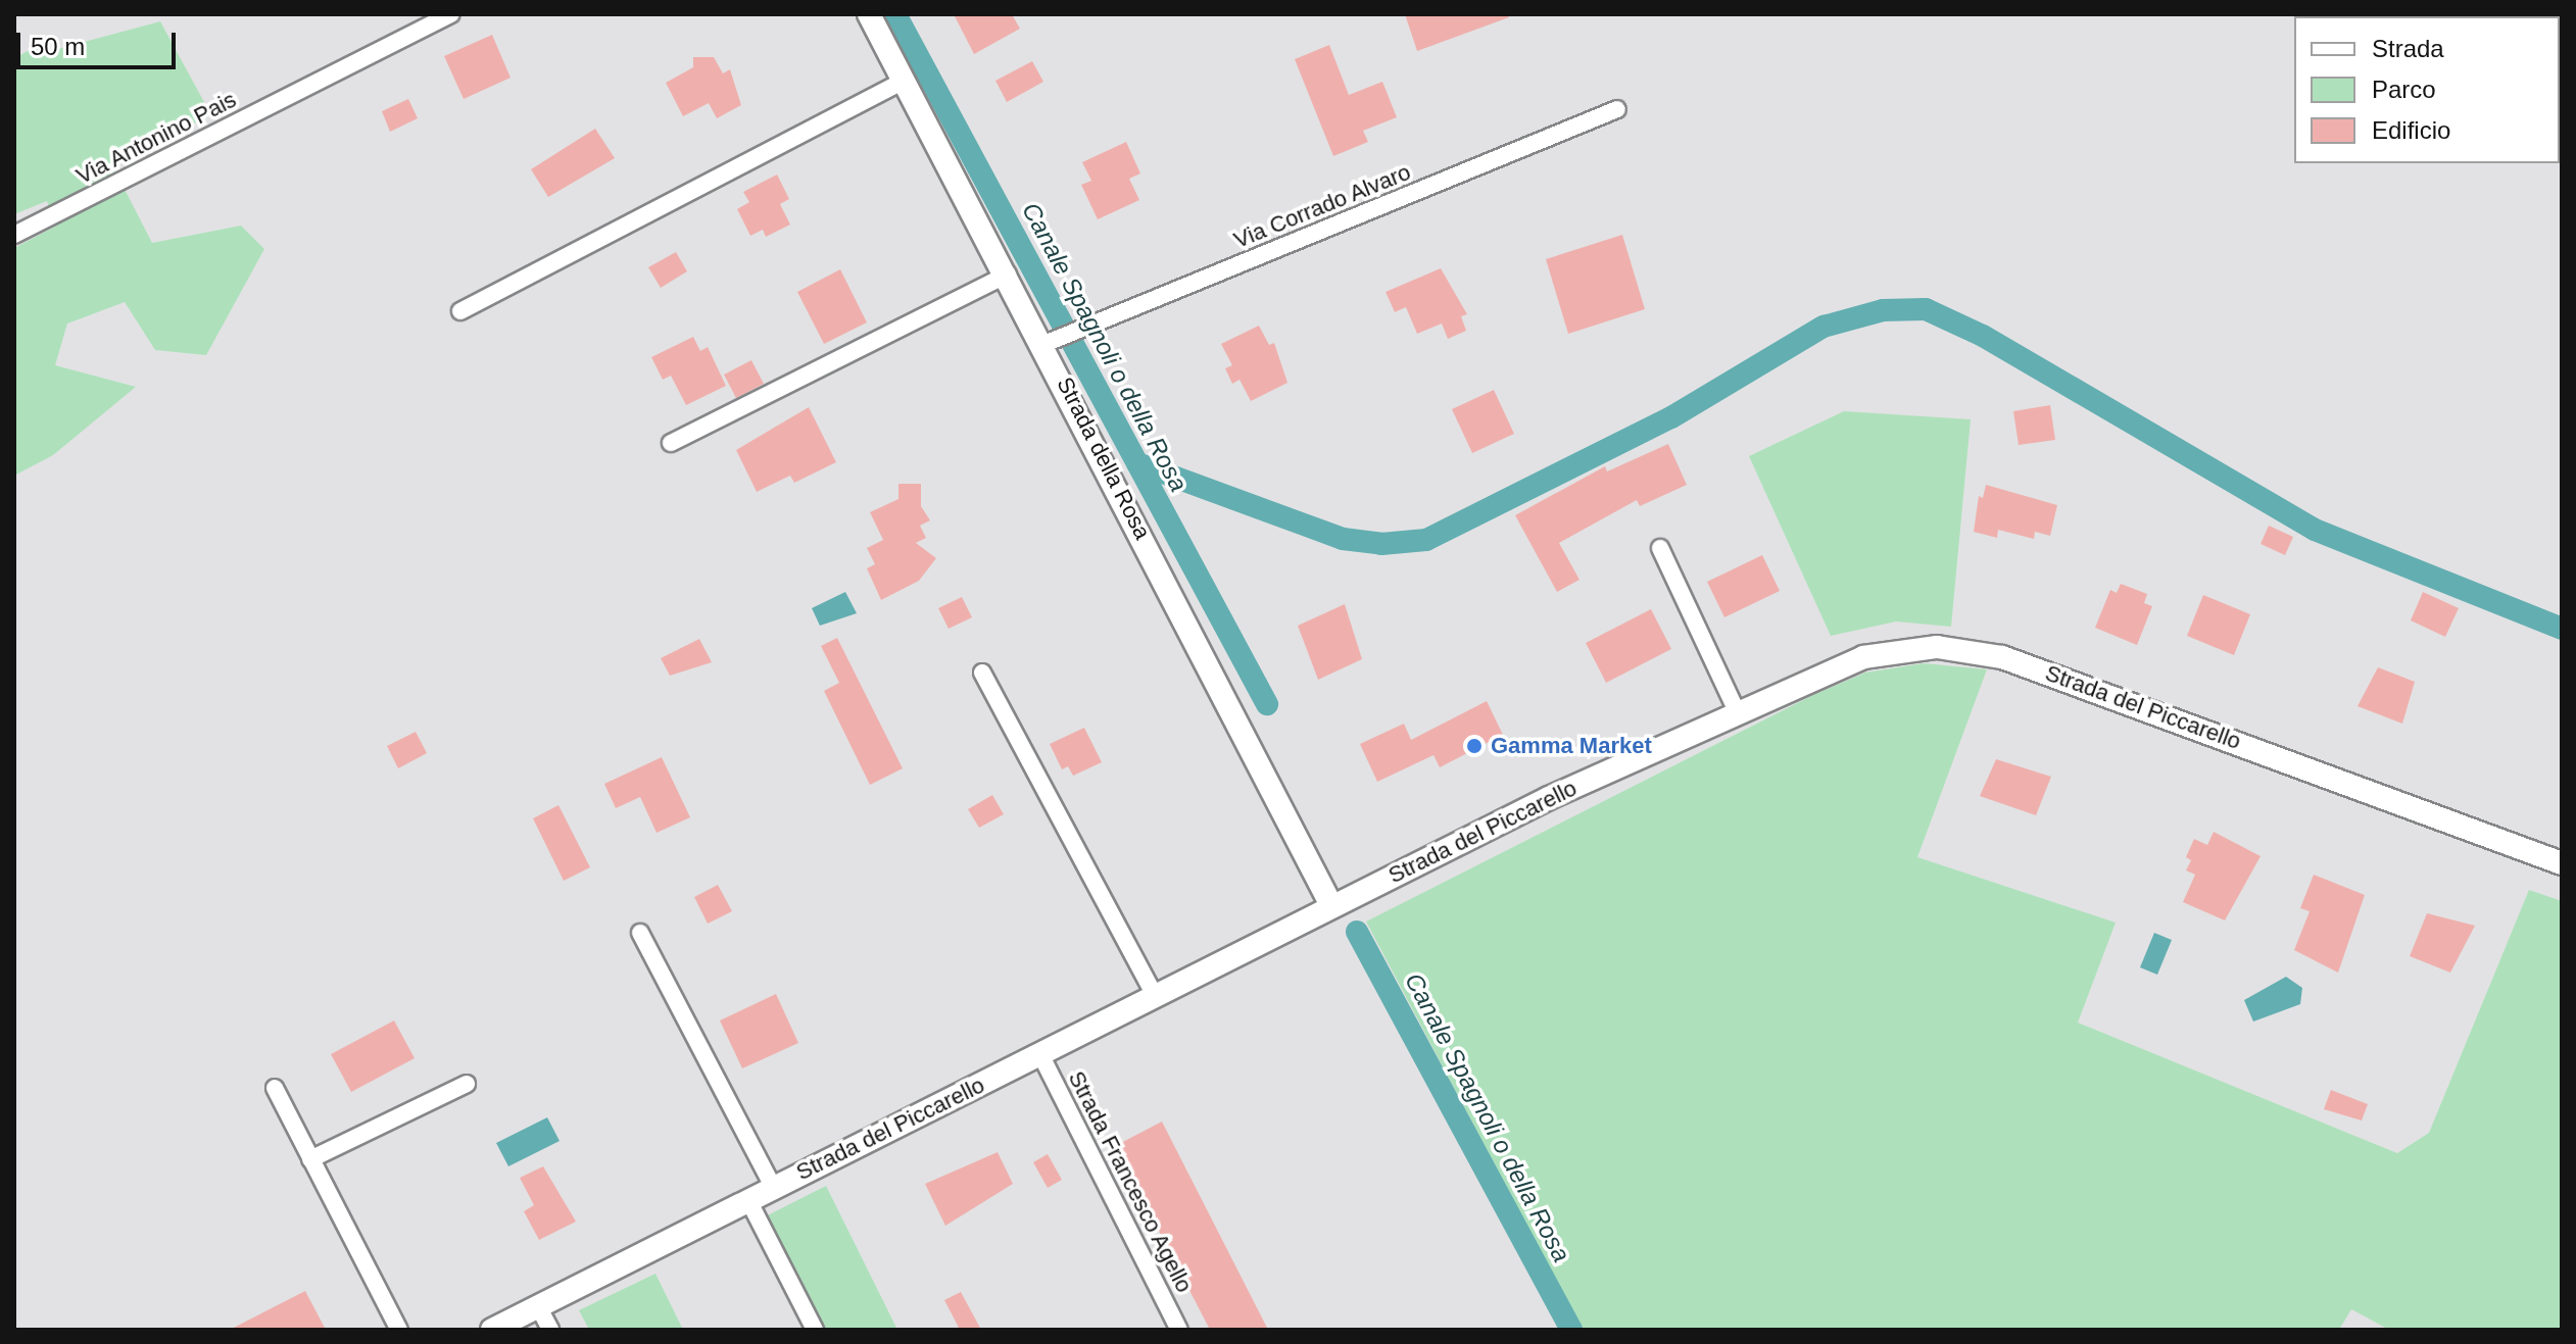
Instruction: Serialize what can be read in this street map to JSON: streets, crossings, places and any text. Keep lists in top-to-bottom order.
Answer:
{
  "streets": {
    "street": [
      "Via Antonino Pais",
      "Via Corrado Alvaro",
      "Strada della Rosa",
      "Strada del Piccarello",
      "Strada Francesco Agello"
    ]
  },
  "crossings": [
    ["Via Corrado Alvaro", "Strada della Rosa"],
    ["Strada della Rosa", "Strada del Piccarello"],
    ["Strada del Piccarello", "Strada Francesco Agello"]
  ],
  "water": ["Canale Spagnoli o della Rosa"],
  "places": ["Gamma Market"],
  "legend": ["Strada", "Parco", "Edificio"],
  "scale_bar": "50 m"
}
